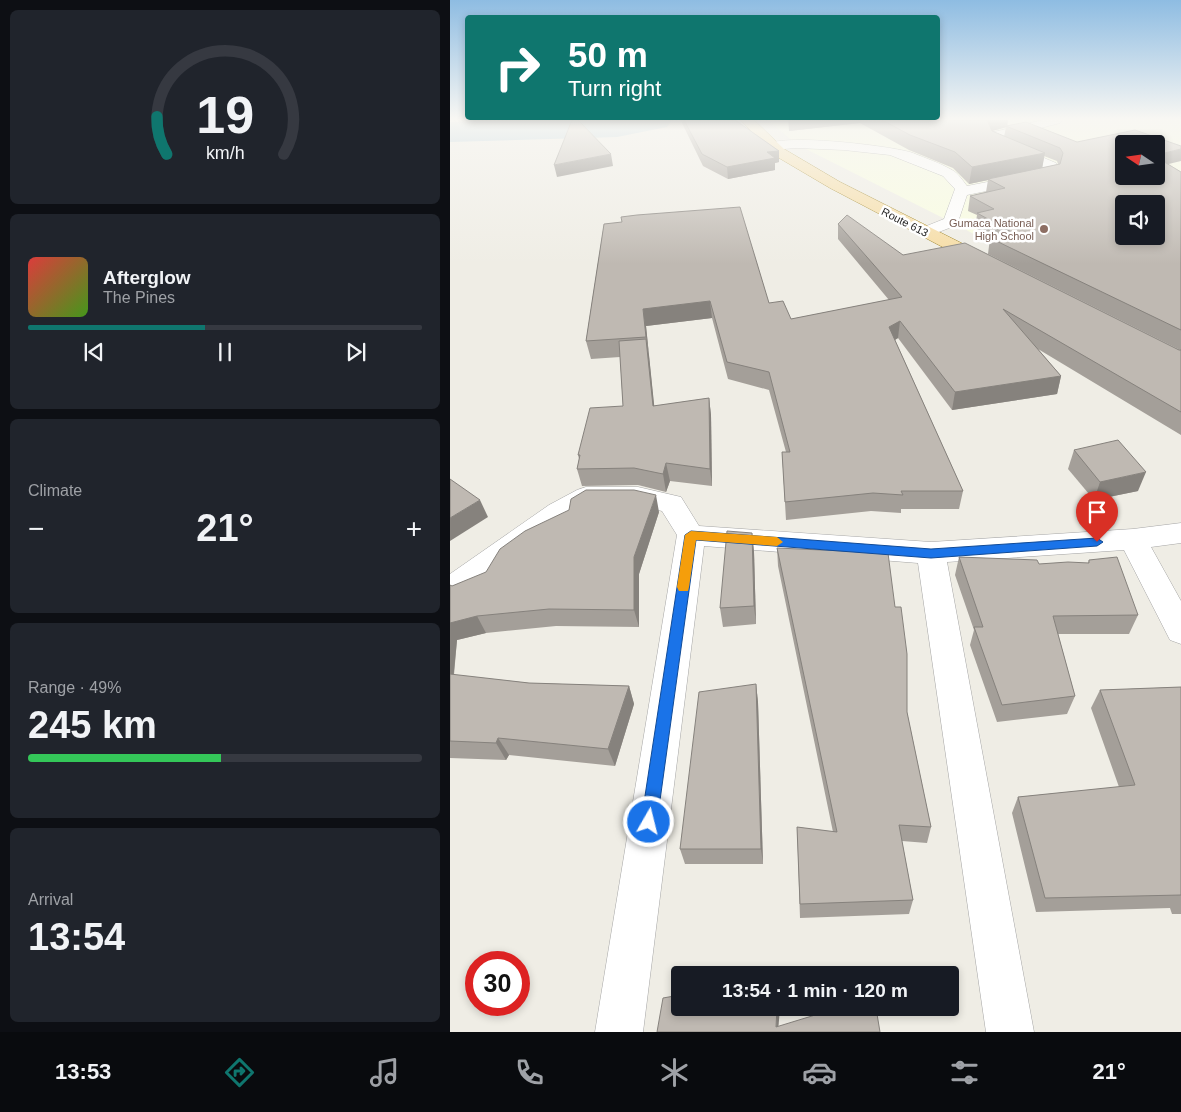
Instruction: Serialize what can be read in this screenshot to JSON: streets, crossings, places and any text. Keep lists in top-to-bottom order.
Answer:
{
  "streets": {
    "main road": ["Route 613"]
  },
  "places": ["Gumaca National High School"],
  "north": "left",
  "page": {
    "turn": ["50 m", "Turn right"],
    "song": ["Afterglow", "The Pines"],
    "tile": [
      "Climate",
      ["Range · 49%", "245 km"],
      ["Arrival", "13:54"]
    ],
    "heat": ["−", "21°", "+"],
    "limit": "30",
    "trip": "13:54 · 1 min · 120 m",
    "tabs": ["13:53", "21°"],
    "gauge": ["19", "km/h"]
  }
}
